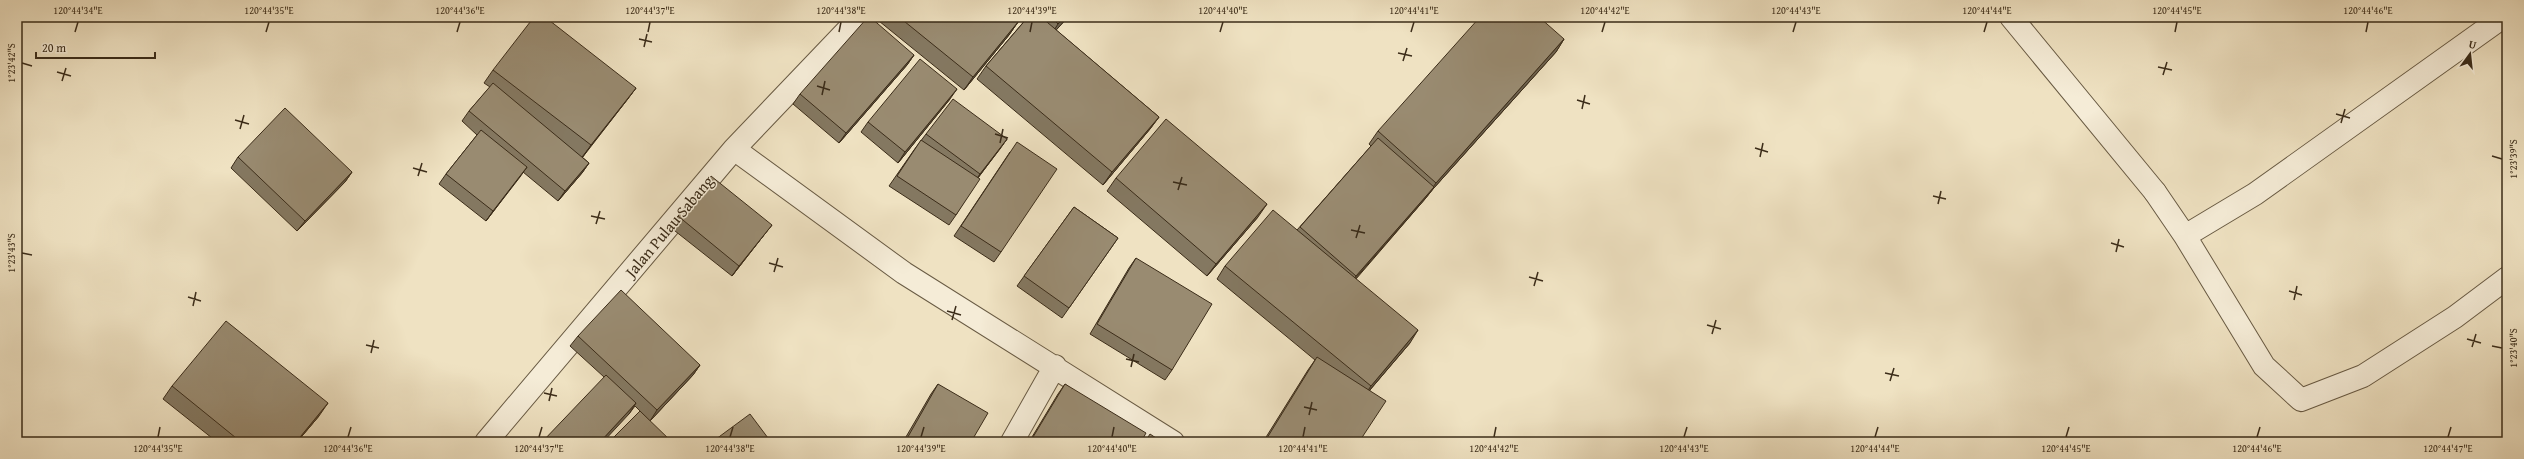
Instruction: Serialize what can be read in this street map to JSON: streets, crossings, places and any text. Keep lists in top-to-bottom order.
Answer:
{
  "streets": {
    "street": ["Jalan Pulau Sabang"]
  },
  "scale_bar": "20 m",
  "north": "top",
  "coordinates": [
    "120°44'34\"E",
    "120°44'35\"E",
    "120°44'36\"E",
    "120°44'37\"E",
    "120°44'38\"E",
    "120°44'39\"E",
    "120°44'40\"E",
    "120°44'41\"E",
    "120°44'42\"E",
    "120°44'43\"E",
    "120°44'44\"E",
    "120°44'45\"E",
    "120°44'46\"E",
    "1°23'42\"S",
    "1°23'39\"S",
    "1°23'43\"S",
    "1°23'40\"S",
    "120°44'47\"E"
  ]
}
